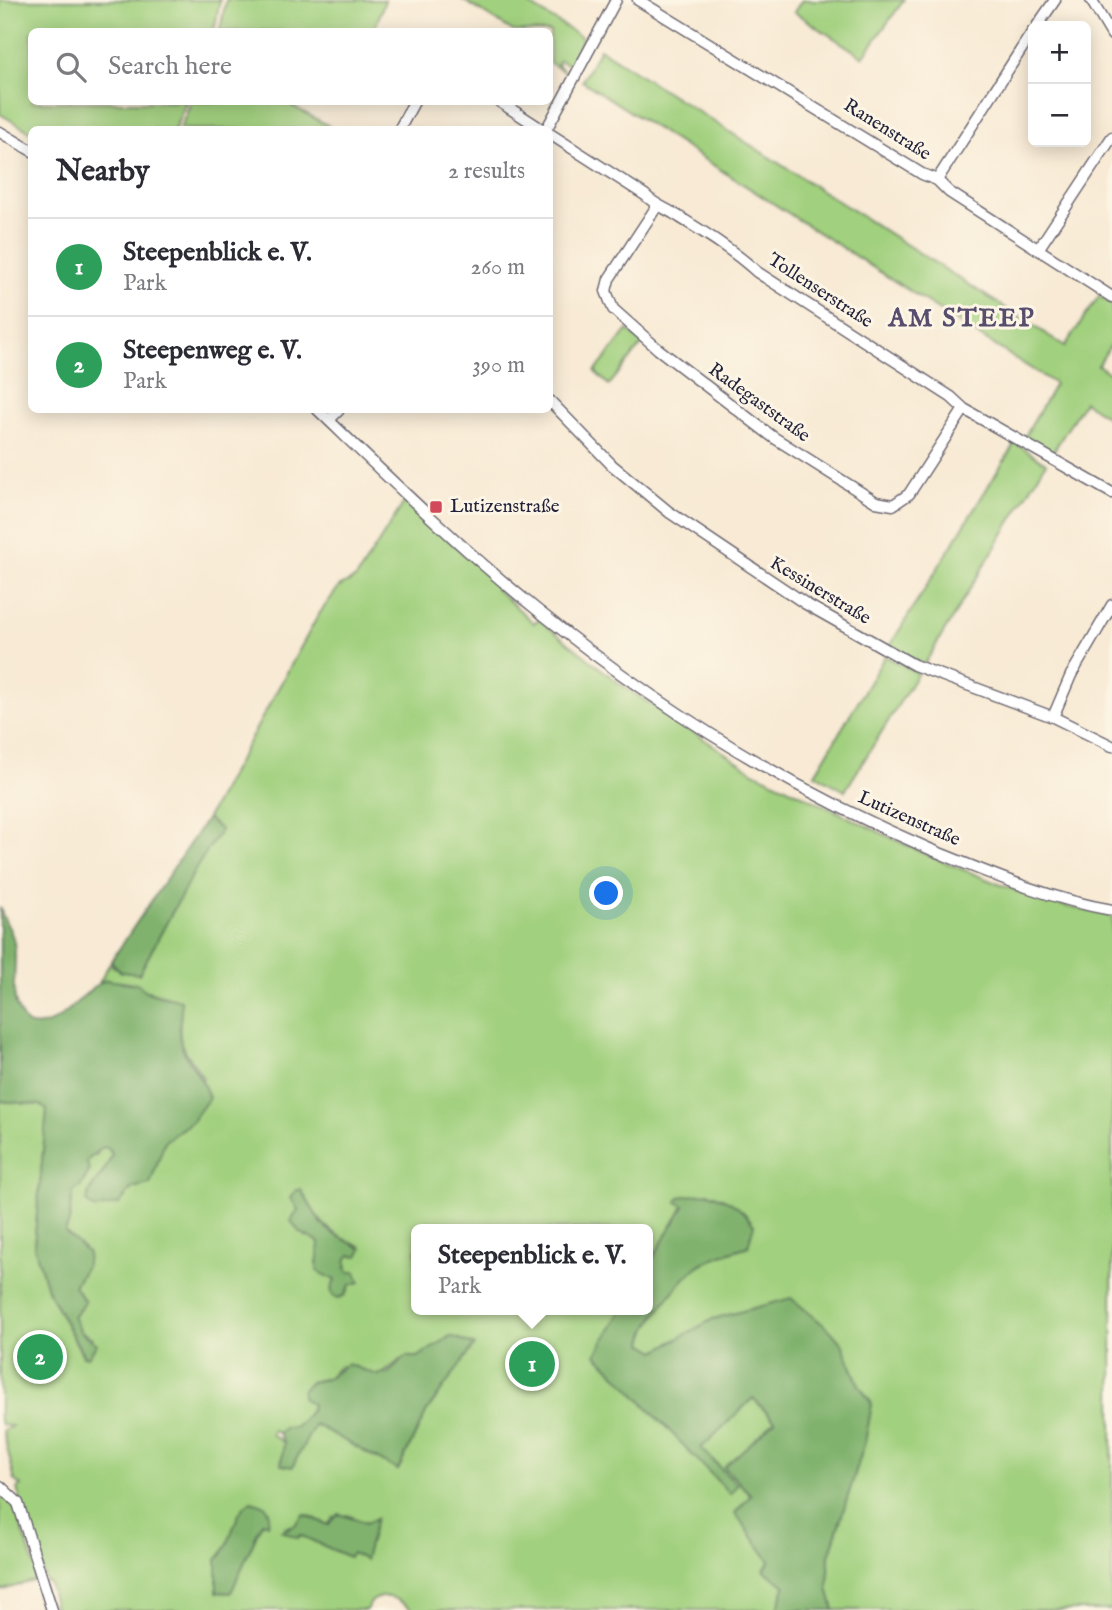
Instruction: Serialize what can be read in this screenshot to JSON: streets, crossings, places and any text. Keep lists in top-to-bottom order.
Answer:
{
  "streets": {
    "street": [
      "Ranenstraße",
      "Tollenserstraße",
      "Radegaststraße",
      "Kessinerstraße",
      "Lutizenstraße"
    ]
  },
  "crossings": [
    ["Tollenserstraße", "Radegaststraße"]
  ],
  "districts": ["AM STEEP"],
  "places": {
    "transit": ["Lutizenstraße"]
  },
  "page": {
    "map_buttons": ["+", "−"],
    "search": "Search here",
    "heading": ["Nearby", "2 results"],
    "list": [
      {
        "mark": "1",
        "name": "Steepenblick e. V.",
        "note": "Park",
        "value": "260 m"
      },
      {
        "mark": "2",
        "name": "Steepenweg e. V.",
        "note": "Park",
        "value": "390 m"
      }
    ],
    "popup": ["Steepenblick e. V.", "Park"],
    "pins": ["2", "1"]
  }
}
